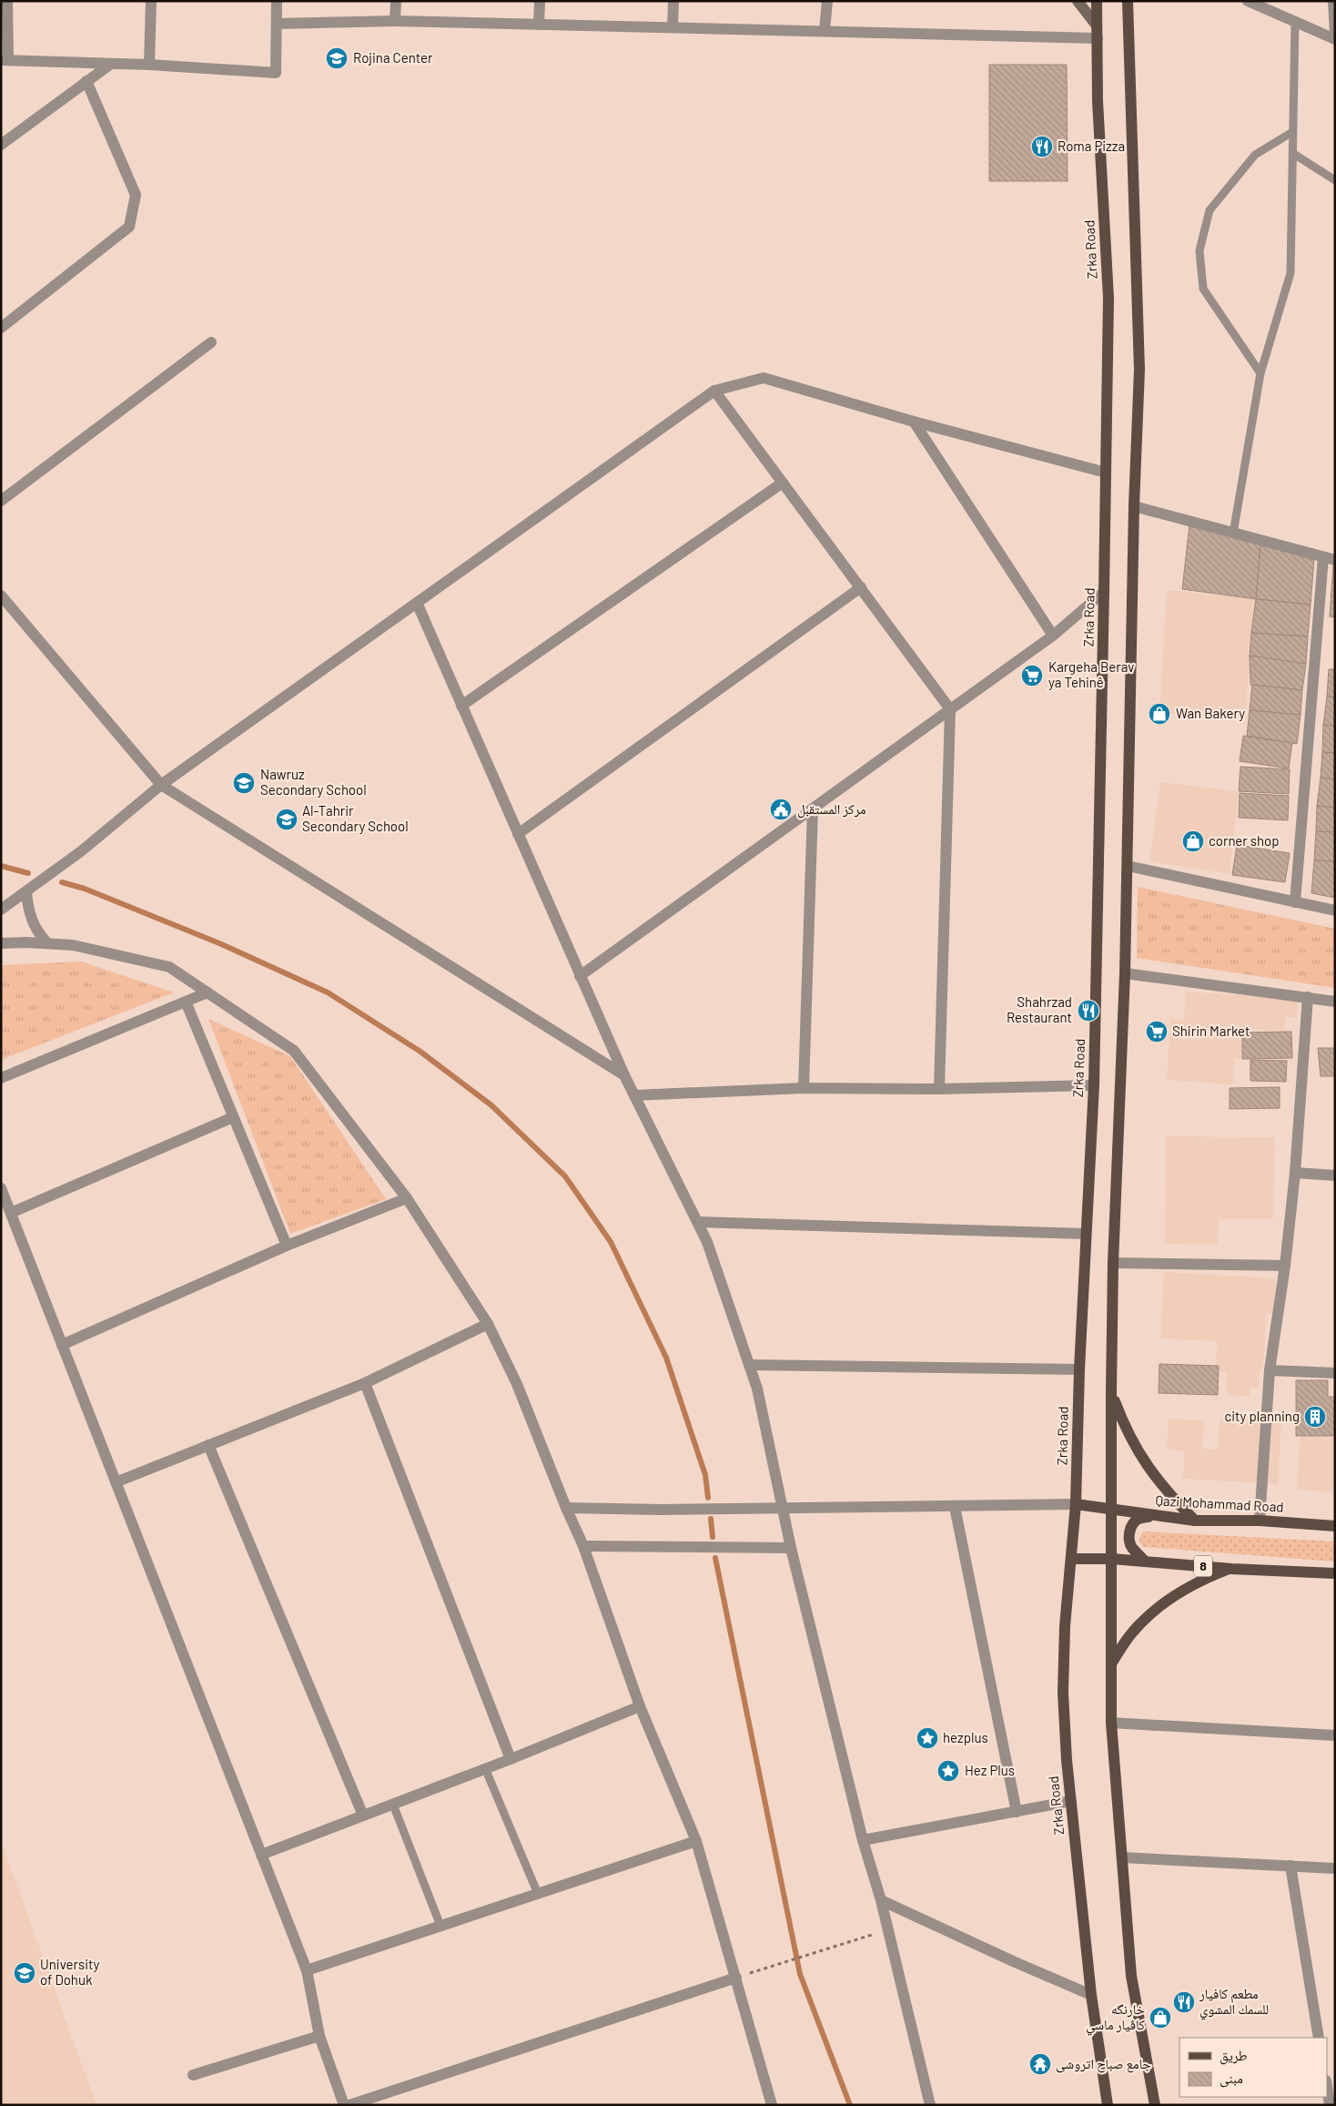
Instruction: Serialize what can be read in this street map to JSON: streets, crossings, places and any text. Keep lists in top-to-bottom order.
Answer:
{
  "streets": {
    "main road": ["Zrka Road", "Qazi Mohammad Road", "8"]
  },
  "crossings": [
    ["Zrka Road", "Qazi Mohammad Road"],
    ["Zrka Road", "8"]
  ],
  "places": {
    "school or university": [
      "Rojina Center",
      "Nawruz Secondary School",
      "Al-Tahrir Secondary School",
      "University of Dohuk"
    ],
    "restaurant": ["Roma Pizza", "Shahrzad Restaurant", "مطعم كافيار للسمك المشوي"],
    "supermarket": ["Kargeha Berav ya Tehinê", "Shirin Market"],
    "shop": ["Wan Bakery", "corner shop", "خارنگه كاڤيار ماسي"],
    "public building": ["مركز المستقبل"],
    "building": ["city planning"],
    "place": ["hezplus", "Hez Plus"],
    "temple": ["جامع صباح اتروشى"]
  },
  "legend": ["طريق", "مبنى"]
}
